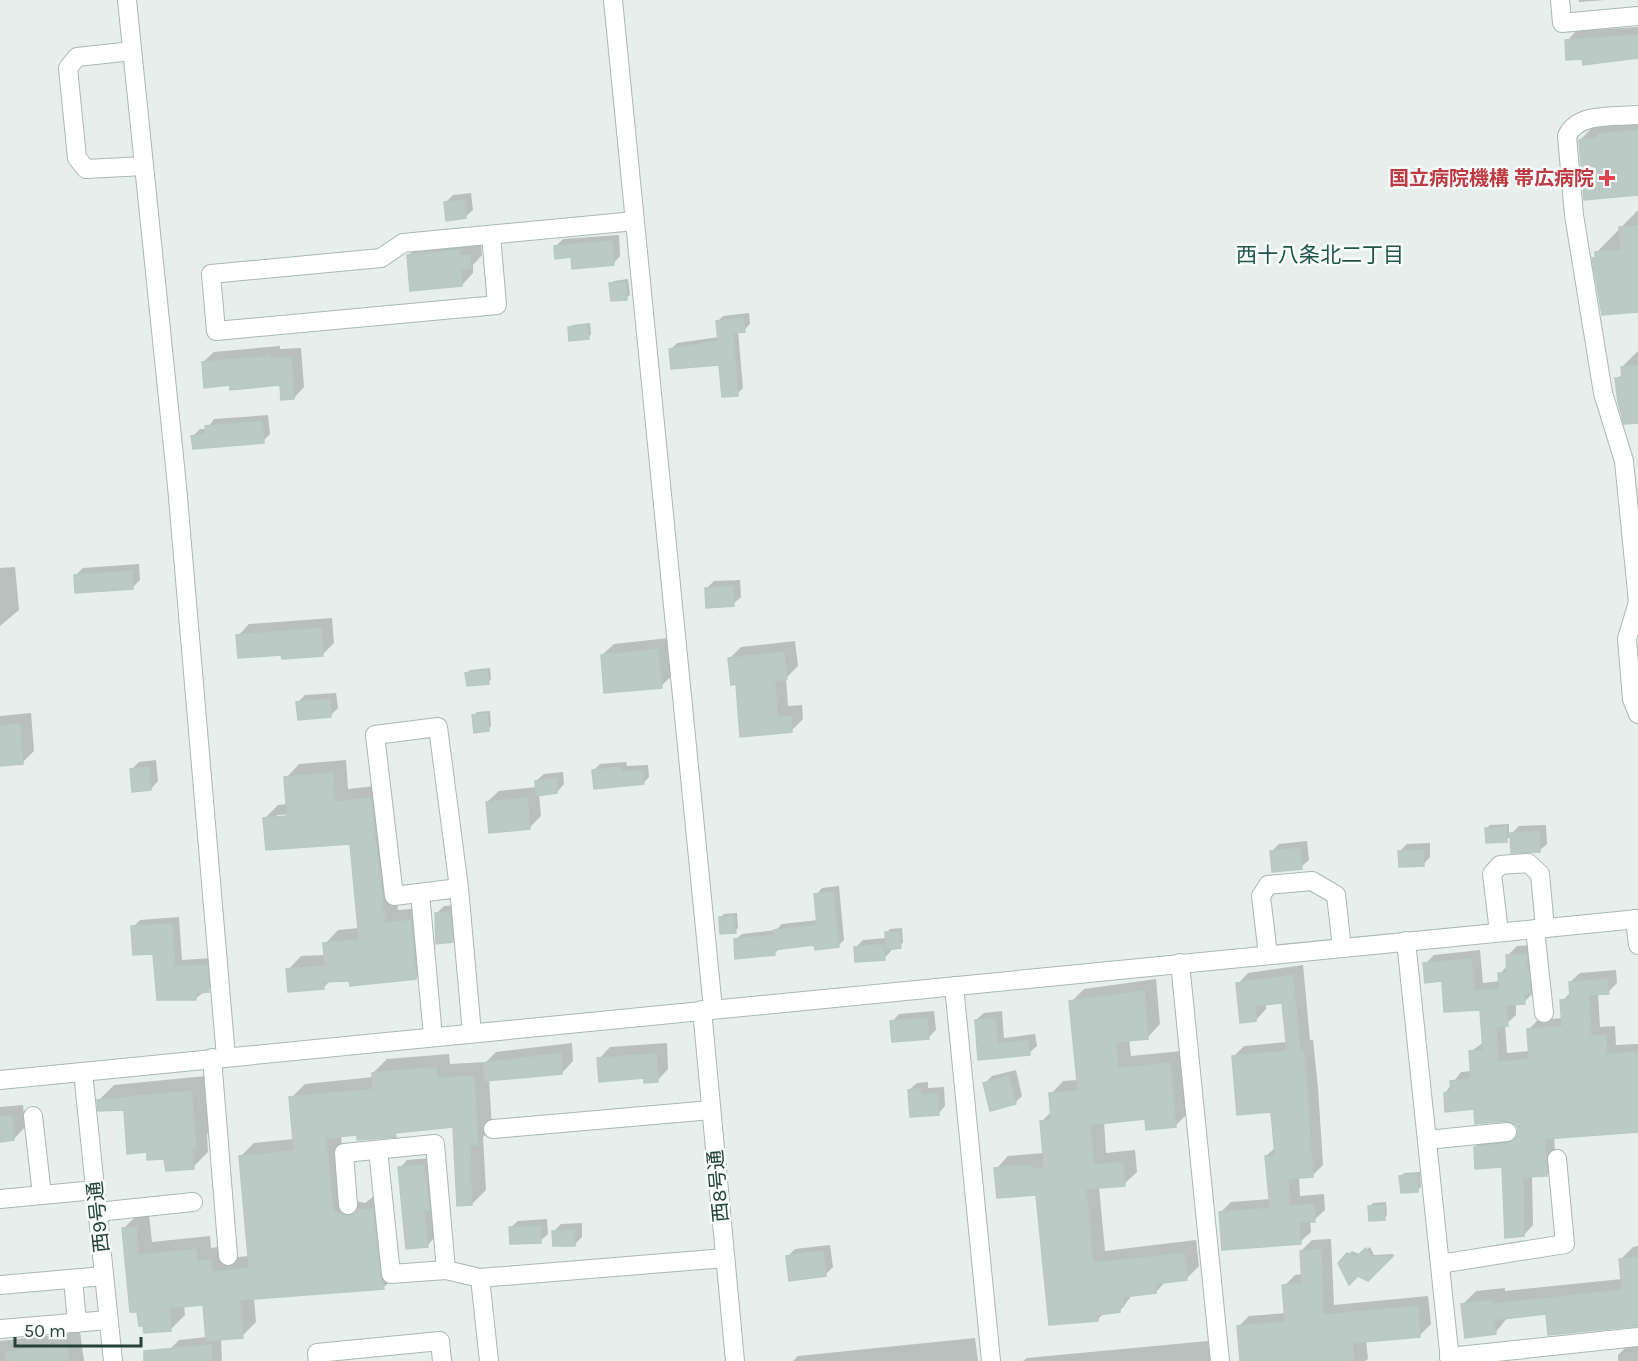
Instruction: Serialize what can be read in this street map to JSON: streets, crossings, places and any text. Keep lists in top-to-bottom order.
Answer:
{
  "streets": {
    "street": ["西8号通", "西9号通"]
  },
  "districts": ["西十八条北二丁目"],
  "places": {
    "health": ["国立病院機構 帯広病院"]
  },
  "scale_bar": "50 m"
}
